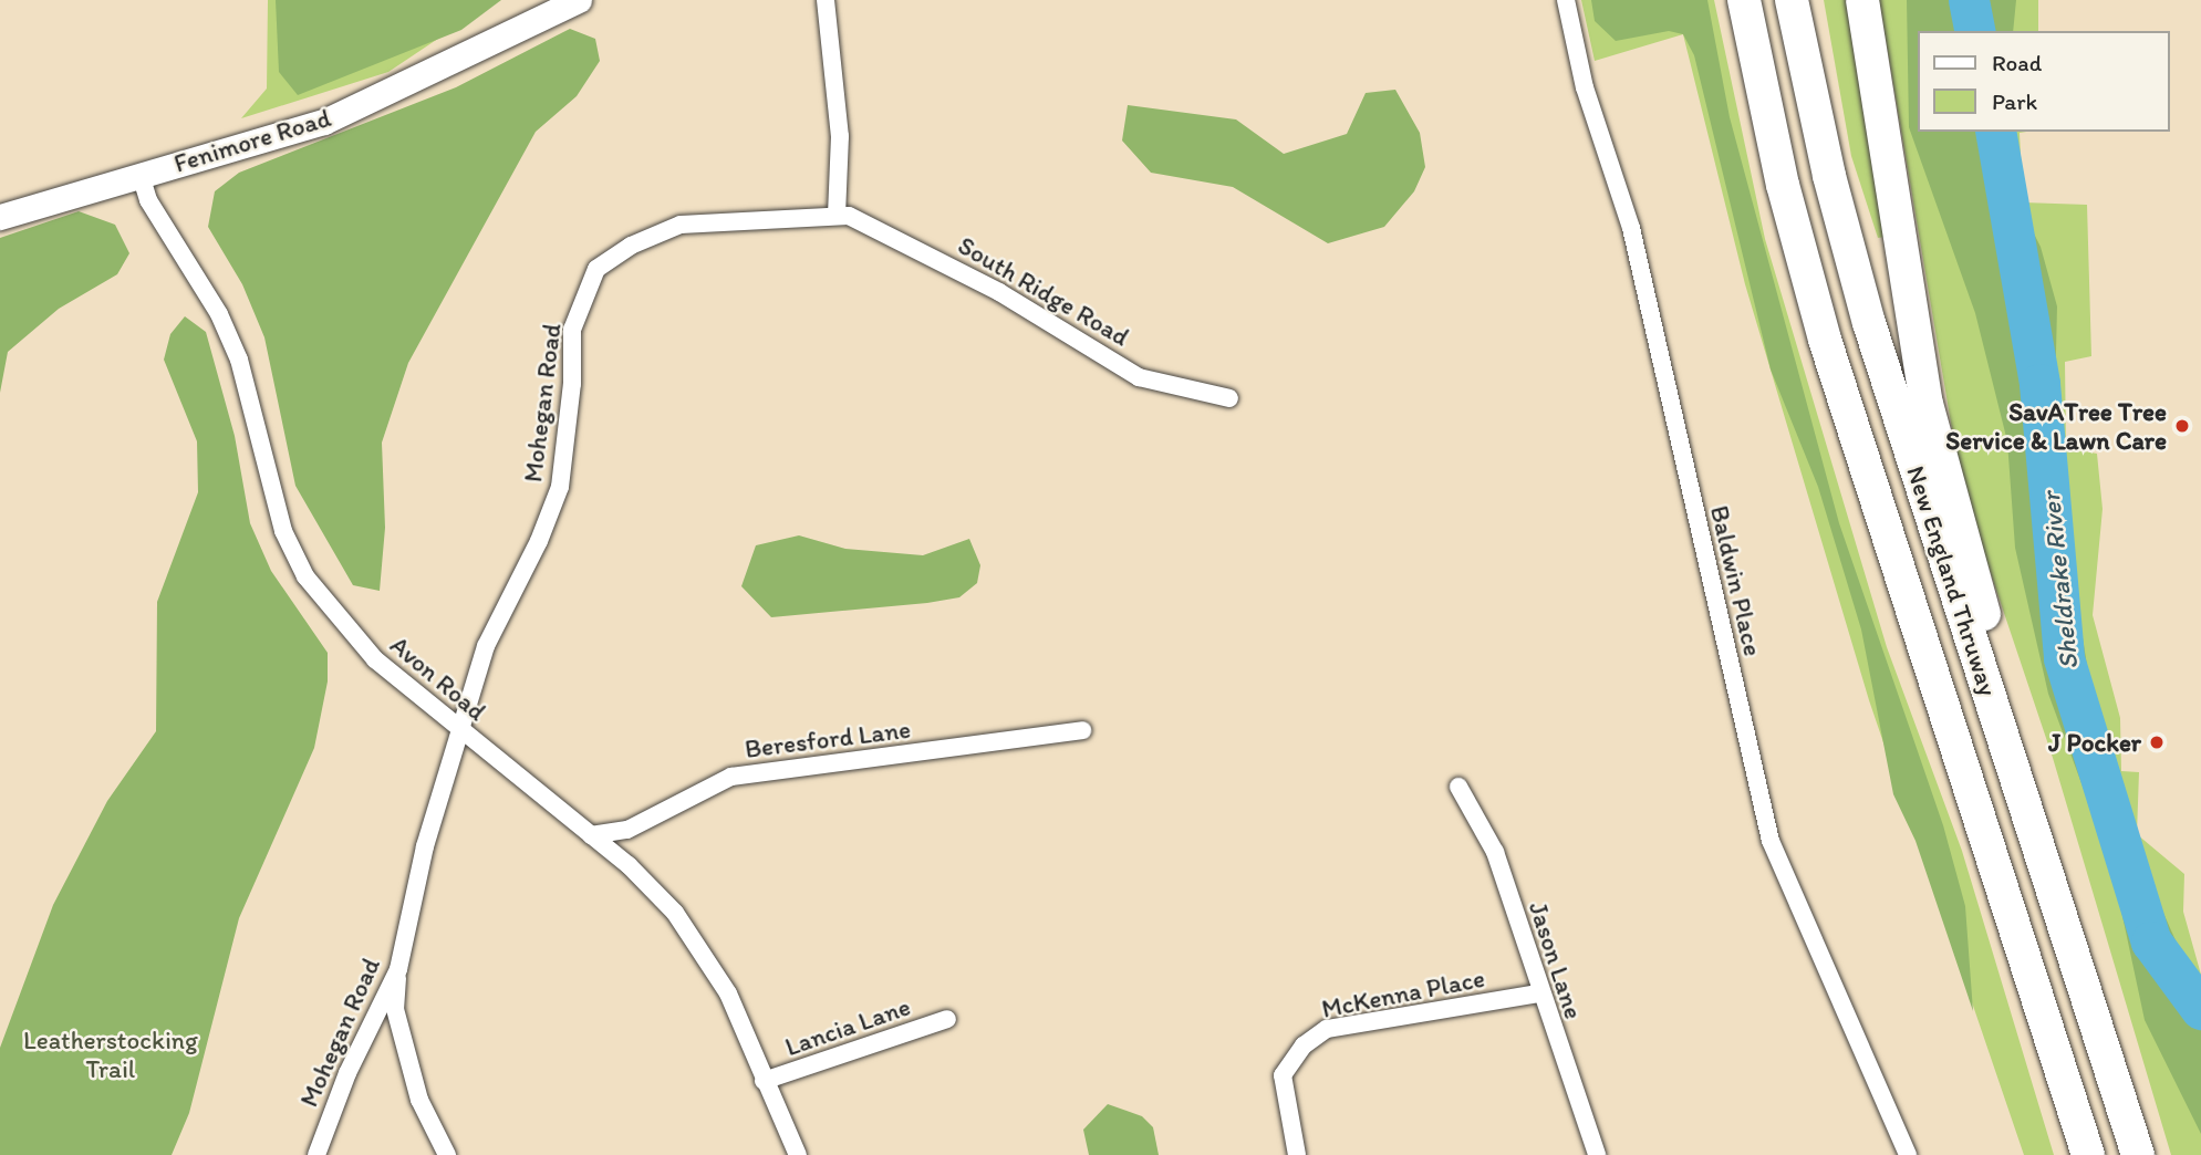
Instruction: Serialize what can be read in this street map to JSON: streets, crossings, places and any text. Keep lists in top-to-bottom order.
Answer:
{
  "streets": {
    "highway": ["New England Thruway"],
    "street": [
      "Fenimore Road",
      "South Ridge Road",
      "Mohegan Road",
      "Baldwin Place",
      "Avon Road",
      "Beresford Lane",
      "Jason Lane",
      "McKenna Place",
      "Lancia Lane"
    ]
  },
  "crossings": [
    ["Fenimore Road", "Avon Road"],
    ["South Ridge Road", "Mohegan Road"],
    ["Mohegan Road", "Avon Road"],
    ["Avon Road", "Beresford Lane"],
    ["Avon Road", "Lancia Lane"],
    ["Jason Lane", "McKenna Place"]
  ],
  "water": ["Sheldrake River"],
  "parks": ["Leatherstocking Trail"],
  "places": ["SavATree Tree Service & Lawn Care", "J Pocker"],
  "legend": ["Road", "Park"]
}
